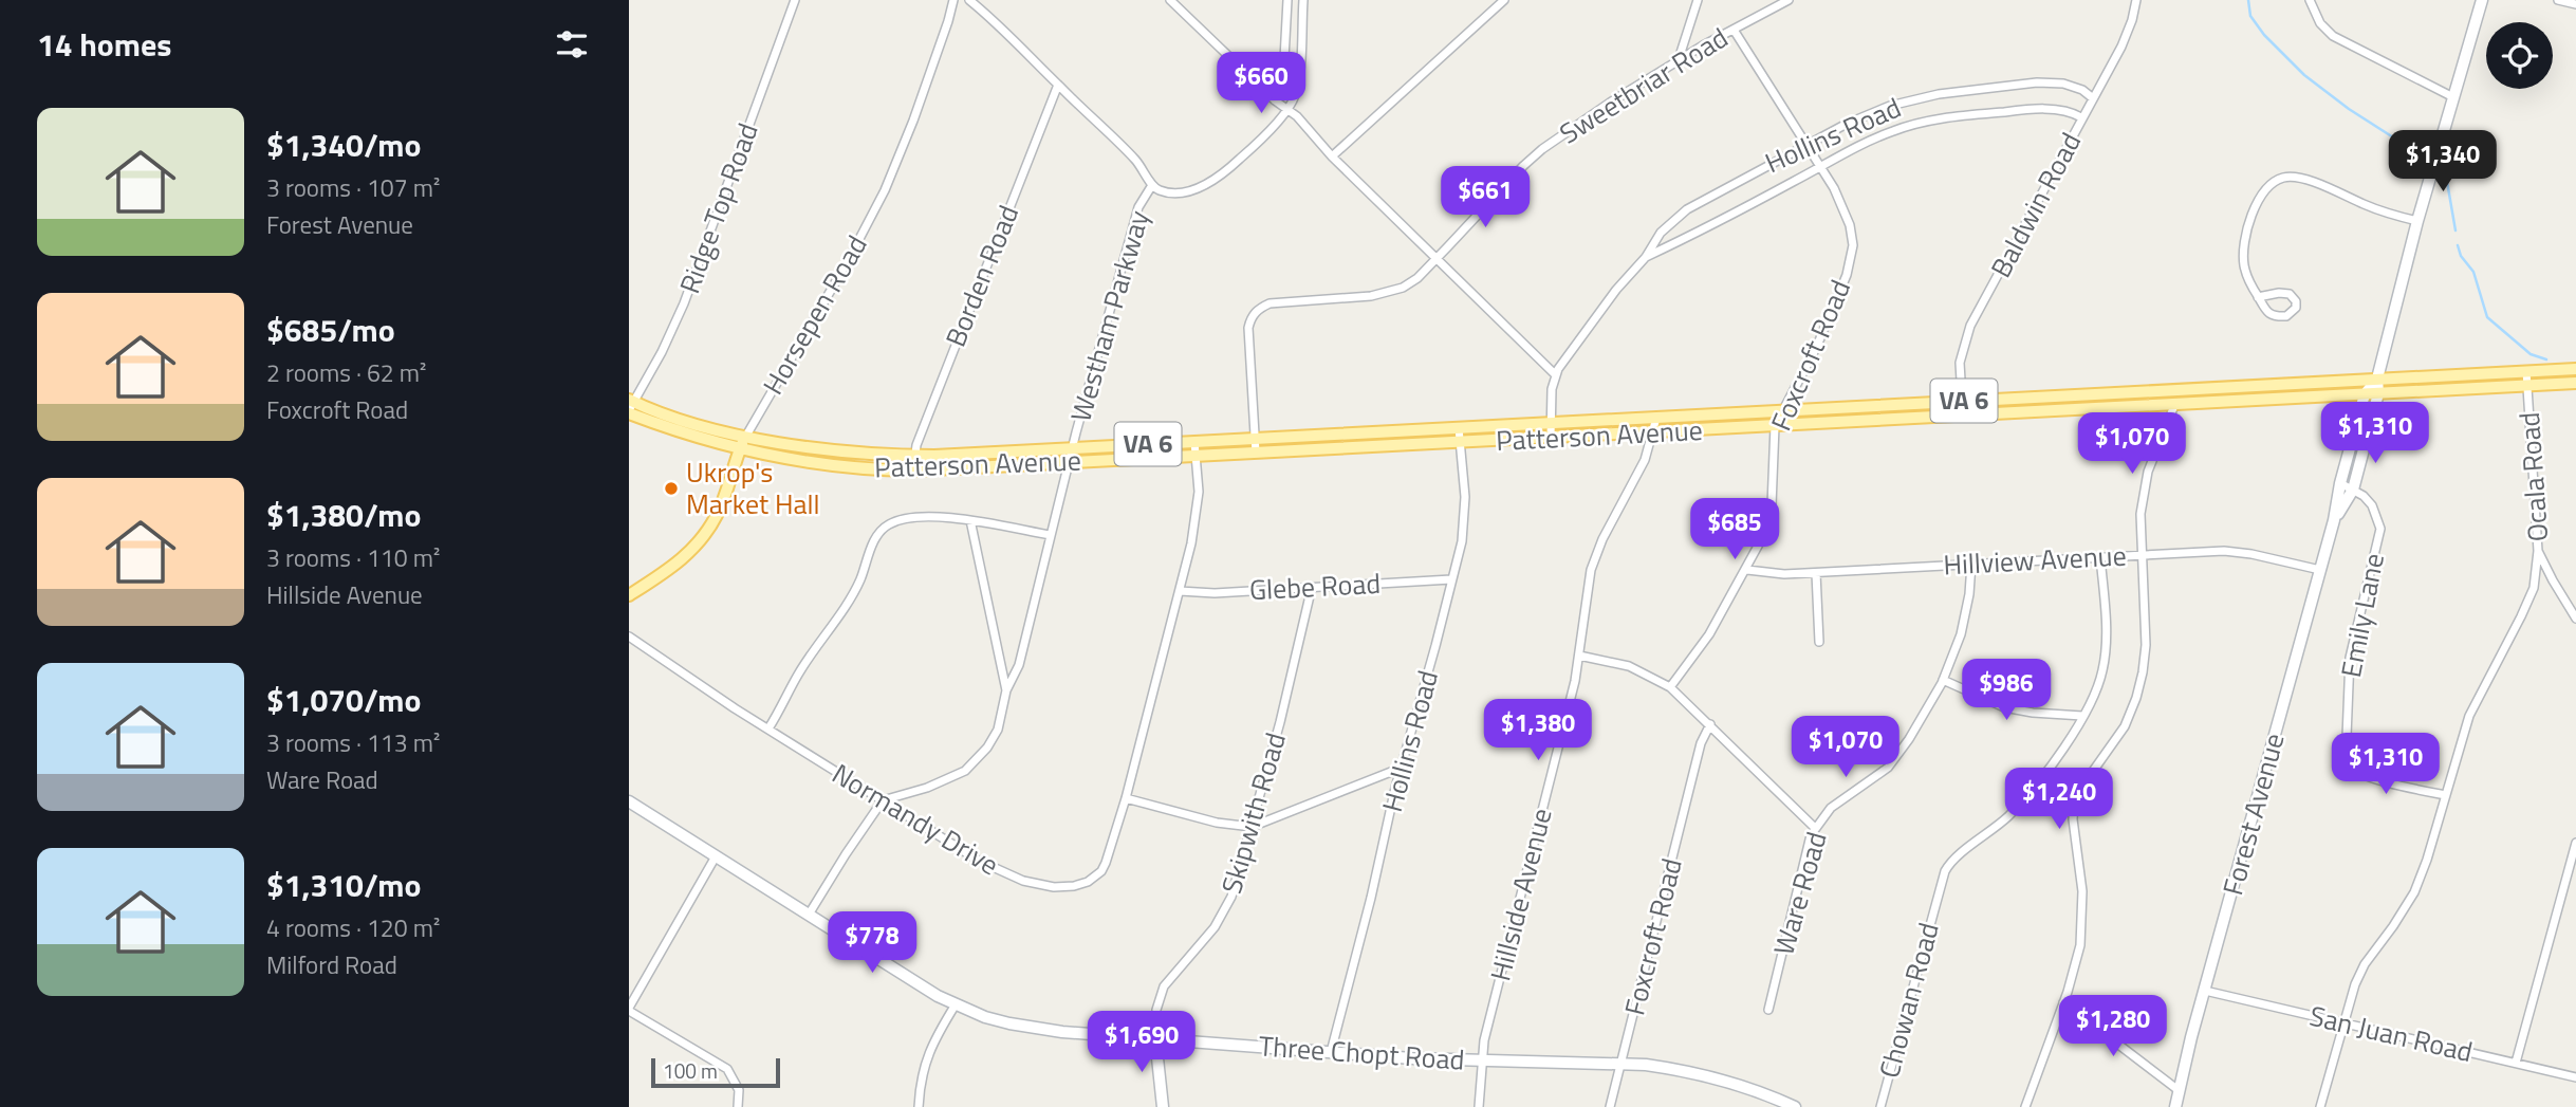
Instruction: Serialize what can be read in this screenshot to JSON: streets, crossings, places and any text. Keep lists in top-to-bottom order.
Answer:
{
  "streets": {
    "main road": [
      "Horsepen Road",
      "VA 6",
      "Patterson Avenue",
      "Skipwith Road",
      "Forest Avenue",
      "Three Chopt Road"
    ],
    "street": [
      "Sweetbriar Road",
      "Hollins Road",
      "Baldwin Road",
      "Ridge Top Road",
      "Borden Road",
      "Westham Parkway",
      "Foxcroft Road",
      "Ocala Road",
      "Hillview Avenue",
      "Glebe Road",
      "Emily Lane",
      "Normandy Drive",
      "Ware Road",
      "Hillside Avenue",
      "Chowan Road",
      "San Juan Road"
    ]
  },
  "crossings": [
    ["Sweetbriar Road", "Foxcroft Road"],
    ["Sweetbriar Road", "Patterson Avenue"],
    ["Hollins Road", "Baldwin Road"],
    ["Hollins Road", "Foxcroft Road"],
    ["Hollins Road", "Patterson Avenue"],
    ["Hollins Road", "Glebe Road"],
    ["Hollins Road", "Three Chopt Road"],
    ["Baldwin Road", "Patterson Avenue"],
    ["Ridge Top Road", "Patterson Avenue"],
    ["Borden Road", "Patterson Avenue"],
    ["Horsepen Road", "Patterson Avenue"],
    ["Westham Parkway", "Patterson Avenue"],
    ["Foxcroft Road", "Patterson Avenue"],
    ["Foxcroft Road", "Hillview Avenue"],
    ["Foxcroft Road", "Three Chopt Road"],
    ["Patterson Avenue", "Ocala Road"],
    ["Patterson Avenue", "Forest Avenue"],
    ["Patterson Avenue", "Normandy Drive"],
    ["Patterson Avenue", "Hillside Avenue"],
    ["Hillview Avenue", "Forest Avenue"],
    ["Hillview Avenue", "Ware Road"],
    ["Hillview Avenue", "Chowan Road"],
    ["Glebe Road", "Skipwith Road"],
    ["Glebe Road", "Normandy Drive"],
    ["Emily Lane", "Forest Avenue"],
    ["Skipwith Road", "Three Chopt Road"],
    ["Forest Avenue", "San Juan Road"],
    ["Hillside Avenue", "Three Chopt Road"]
  ],
  "places": ["Ukrop's Market Hall"],
  "scale_bar": "100 m",
  "page": {
    "heading": "14 homes",
    "price": [
      "$660",
      "$1,340",
      "$661",
      "$1,310",
      "$1,070",
      "$685",
      "$986",
      "$1,380",
      "$1,070",
      "$1,310",
      "$1,240",
      "$778",
      "$1,280",
      "$1,690"
    ],
    "list": [
      {
        "name": "$1,340/mo",
        "note": "3 rooms · 107 m² · Forest Avenue"
      },
      {
        "name": "$685/mo",
        "note": "2 rooms · 62 m² · Foxcroft Road"
      },
      {
        "name": "$1,380/mo",
        "note": "3 rooms · 110 m² · Hillside Avenue"
      },
      {
        "name": "$1,070/mo",
        "note": "3 rooms · 113 m² · Ware Road"
      },
      {
        "name": "$1,310/mo",
        "note": "4 rooms · 120 m² · Milford Road"
      }
    ],
    "scale": "100 m"
  }
}
